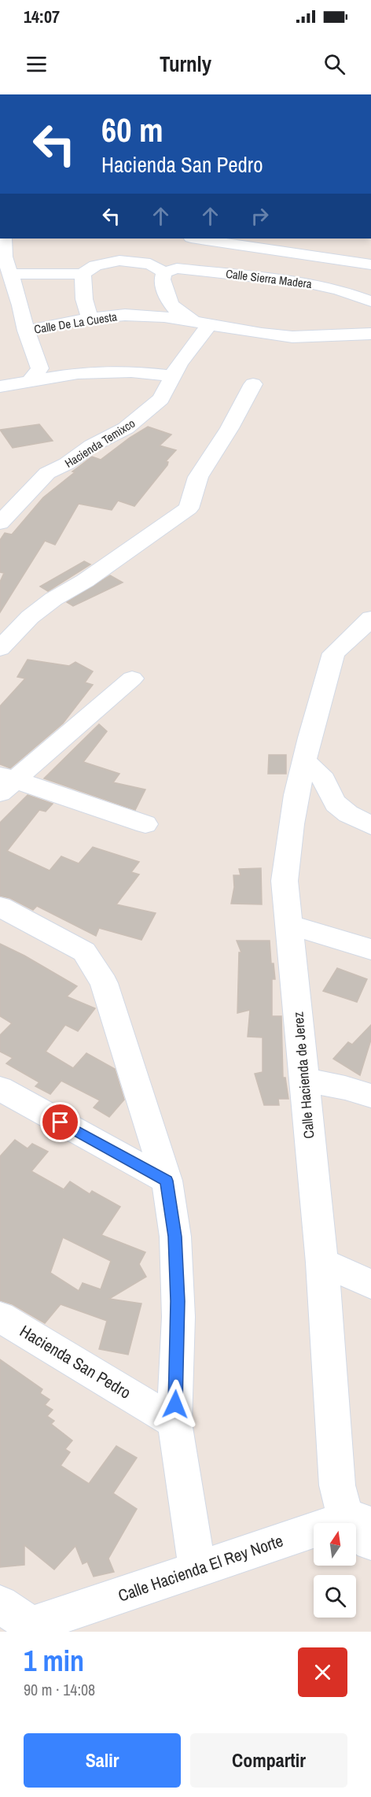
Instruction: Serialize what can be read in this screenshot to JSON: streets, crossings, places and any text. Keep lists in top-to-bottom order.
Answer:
{
  "streets": {
    "street": [
      "Calle Sierra Madera",
      "Calle De La Cuesta",
      "Hacienda Temixco",
      "Calle Hacienda de Jerez",
      "Hacienda San Pedro",
      "Calle Hacienda El Rey Norte"
    ]
  },
  "crossings": [
    ["Calle De La Cuesta", "Hacienda Temixco"],
    ["Calle Hacienda de Jerez", "Calle Hacienda El Rey Norte"]
  ],
  "north": "top",
  "page": {
    "status": "14:07",
    "header": "Turnly",
    "turn": ["60 m", "Hacienda San Pedro"],
    "heading": ["1 min", "90 m · 14:08"],
    "buttons": ["Salir", "Compartir"]
  }
}
